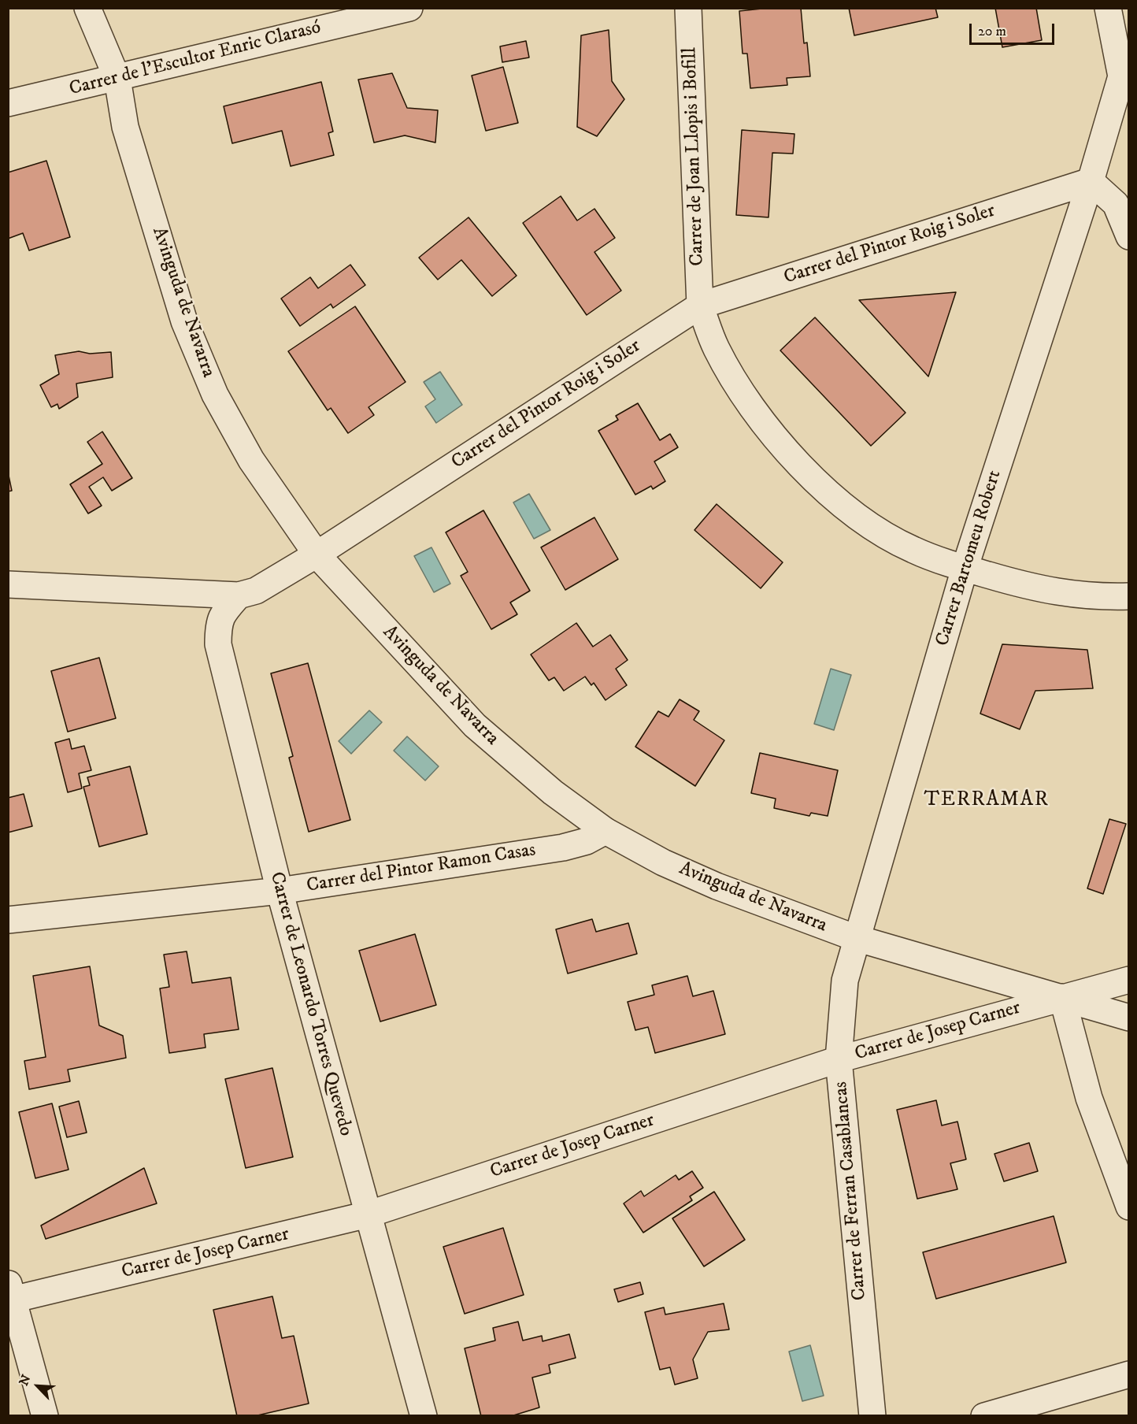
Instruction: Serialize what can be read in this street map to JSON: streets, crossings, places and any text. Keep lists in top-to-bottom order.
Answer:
{
  "streets": {
    "street": [
      "Carrer de l'Escultor Enric Clarasó",
      "Carrer de Joan Llopis i Bofill",
      "Carrer del Pintor Roig i Soler",
      "Avinguda de Navarra",
      "Carrer Bartomeu Robert",
      "Carrer del Pintor Ramon Casas",
      "Carrer de Leonardo Torres Quevedo",
      "Carrer de Josep Carner",
      "Carrer de Ferran Casablancas"
    ]
  },
  "crossings": [
    ["Carrer de l'Escultor Enric Clarasó", "Avinguda de Navarra"],
    ["Carrer de Joan Llopis i Bofill", "Carrer del Pintor Roig i Soler"],
    ["Carrer de Joan Llopis i Bofill", "Carrer Bartomeu Robert"],
    ["Carrer del Pintor Roig i Soler", "Avinguda de Navarra"],
    ["Carrer del Pintor Roig i Soler", "Carrer Bartomeu Robert"],
    ["Carrer del Pintor Roig i Soler", "Carrer de Leonardo Torres Quevedo"],
    ["Avinguda de Navarra", "Carrer Bartomeu Robert"],
    ["Avinguda de Navarra", "Carrer del Pintor Ramon Casas"],
    ["Avinguda de Navarra", "Carrer de Josep Carner"],
    ["Avinguda de Navarra", "Carrer de Ferran Casablancas"],
    ["Carrer Bartomeu Robert", "Carrer de Ferran Casablancas"],
    ["Carrer del Pintor Ramon Casas", "Carrer de Leonardo Torres Quevedo"],
    ["Carrer de Leonardo Torres Quevedo", "Carrer de Josep Carner"],
    ["Carrer de Josep Carner", "Carrer de Ferran Casablancas"]
  ],
  "districts": ["TERRAMAR"],
  "scale_bar": "20 m",
  "north": "top left"
}
